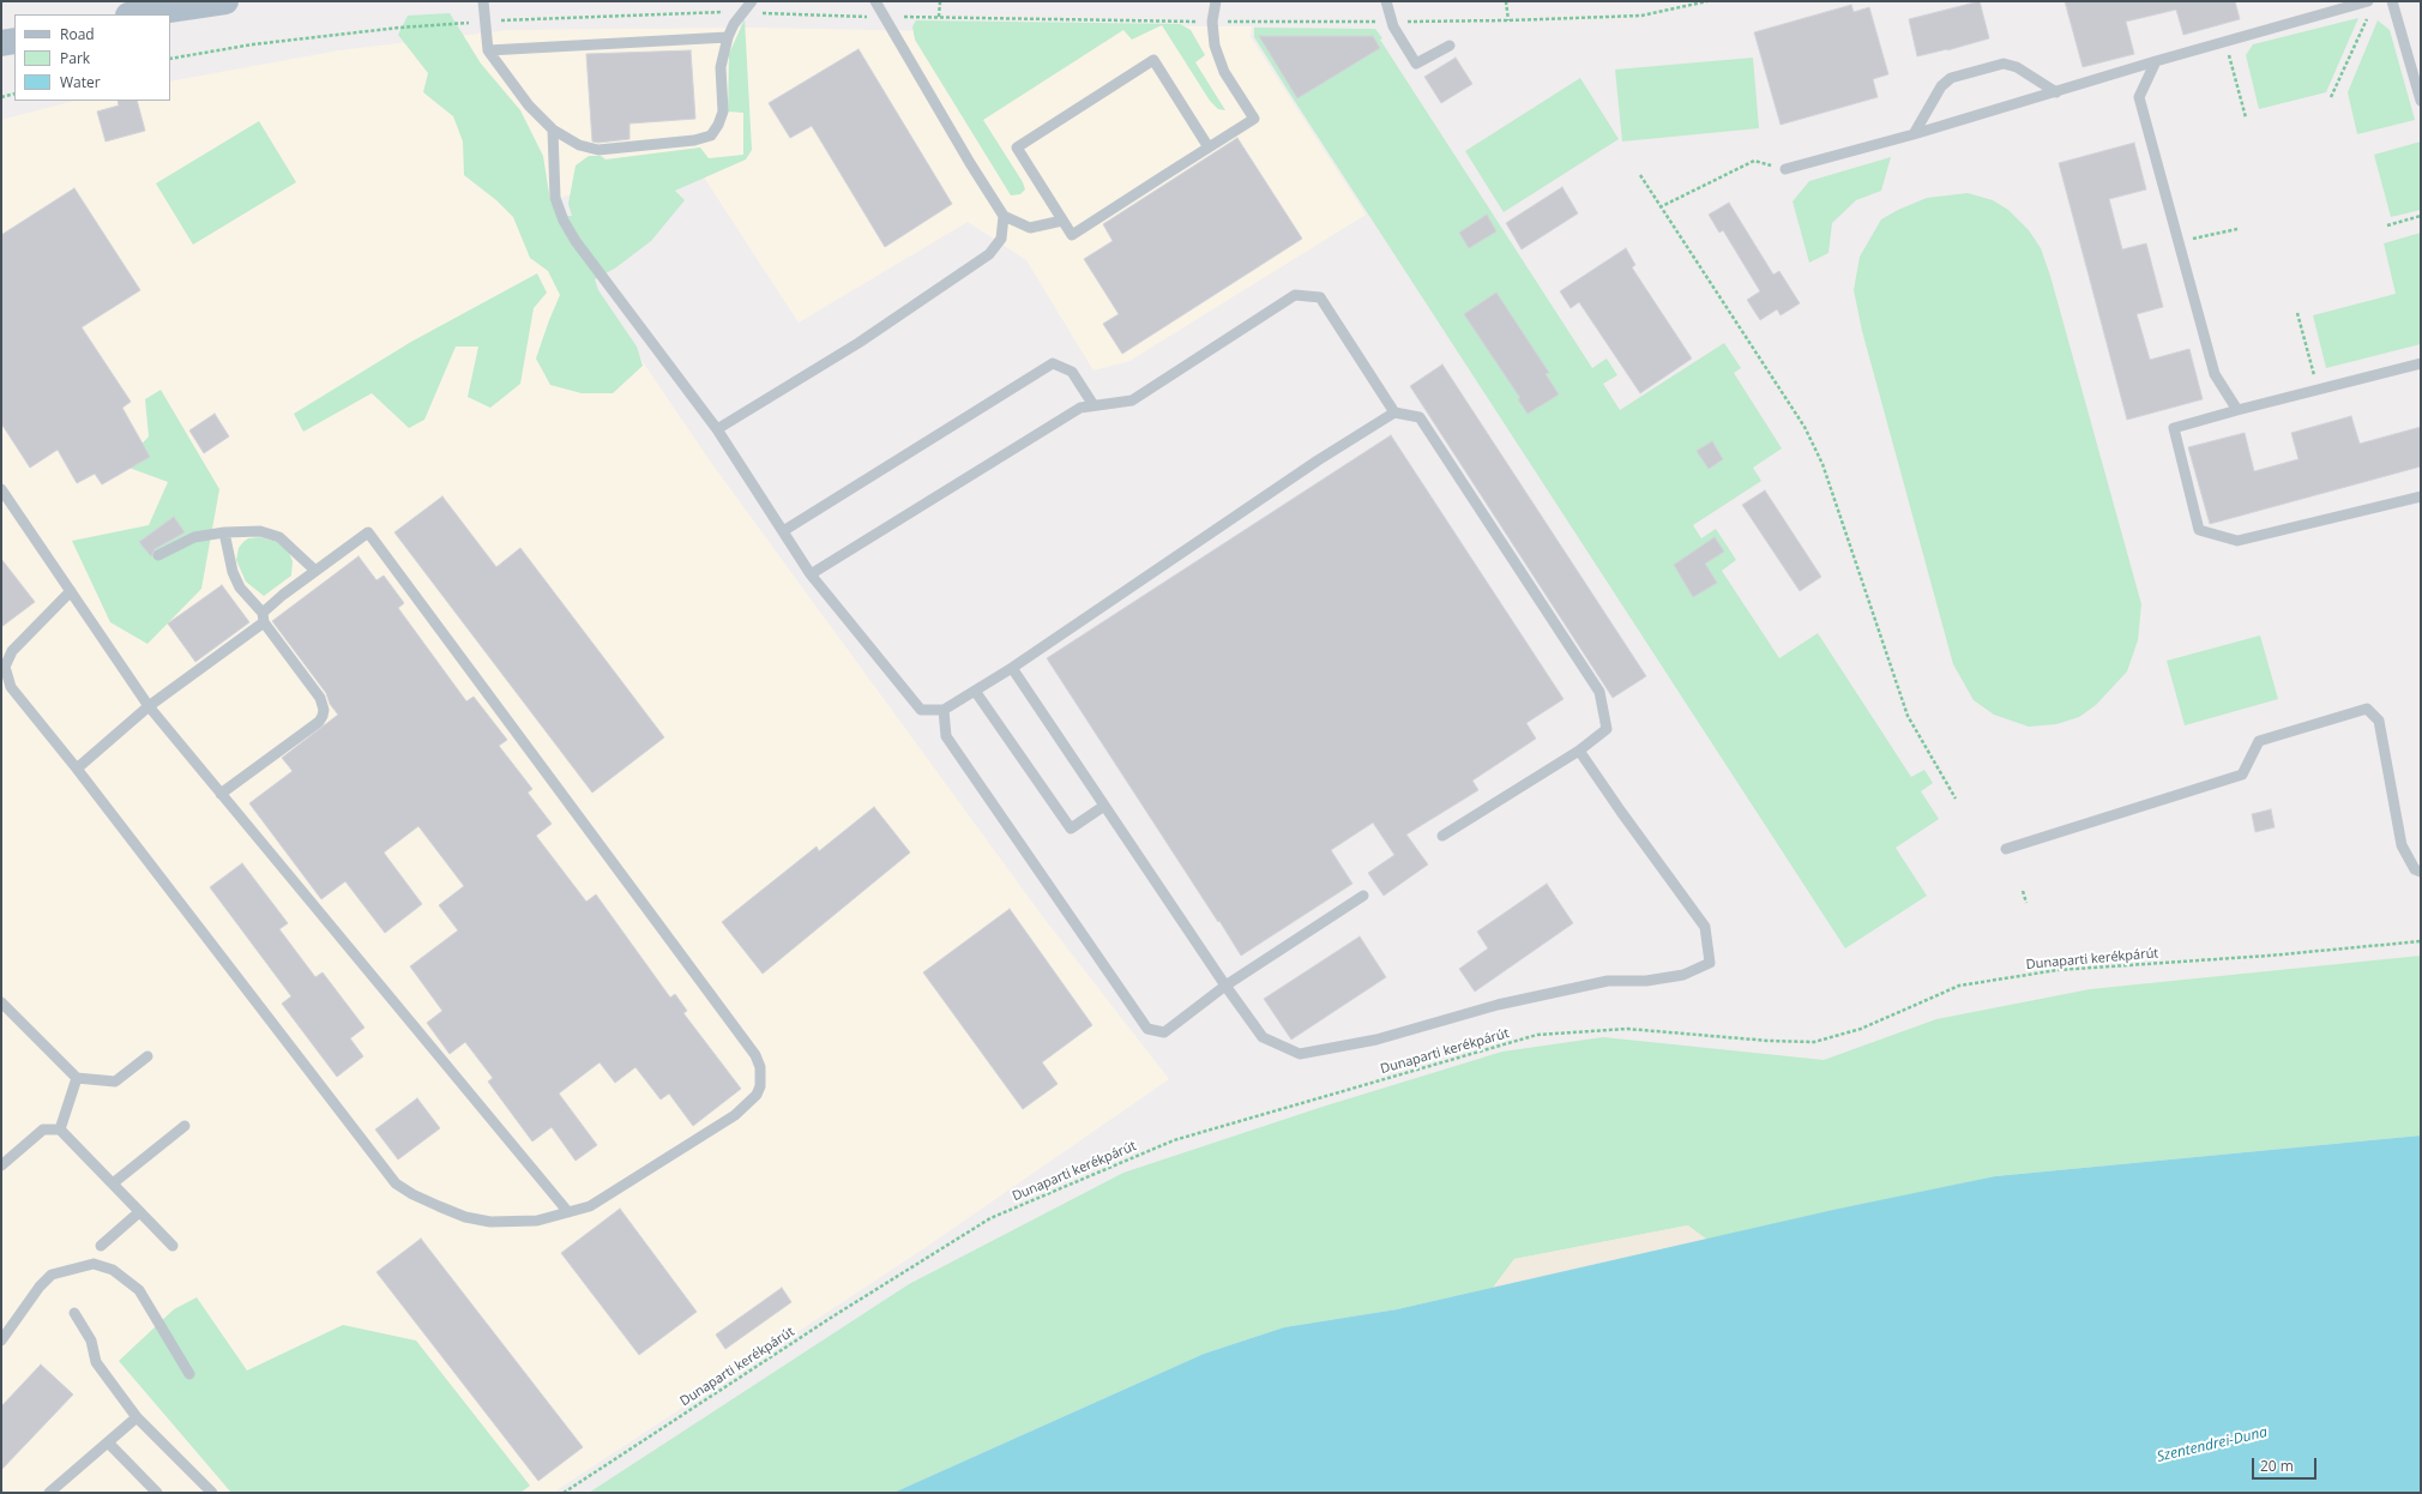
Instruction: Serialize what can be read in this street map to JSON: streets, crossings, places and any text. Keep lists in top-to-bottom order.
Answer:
{
  "streets": {
    "path": ["Dunaparti kerékpárút"]
  },
  "water": ["Szentendrei-Duna"],
  "legend": ["Road", "Park", "Water"],
  "scale_bar": "20 m"
}
